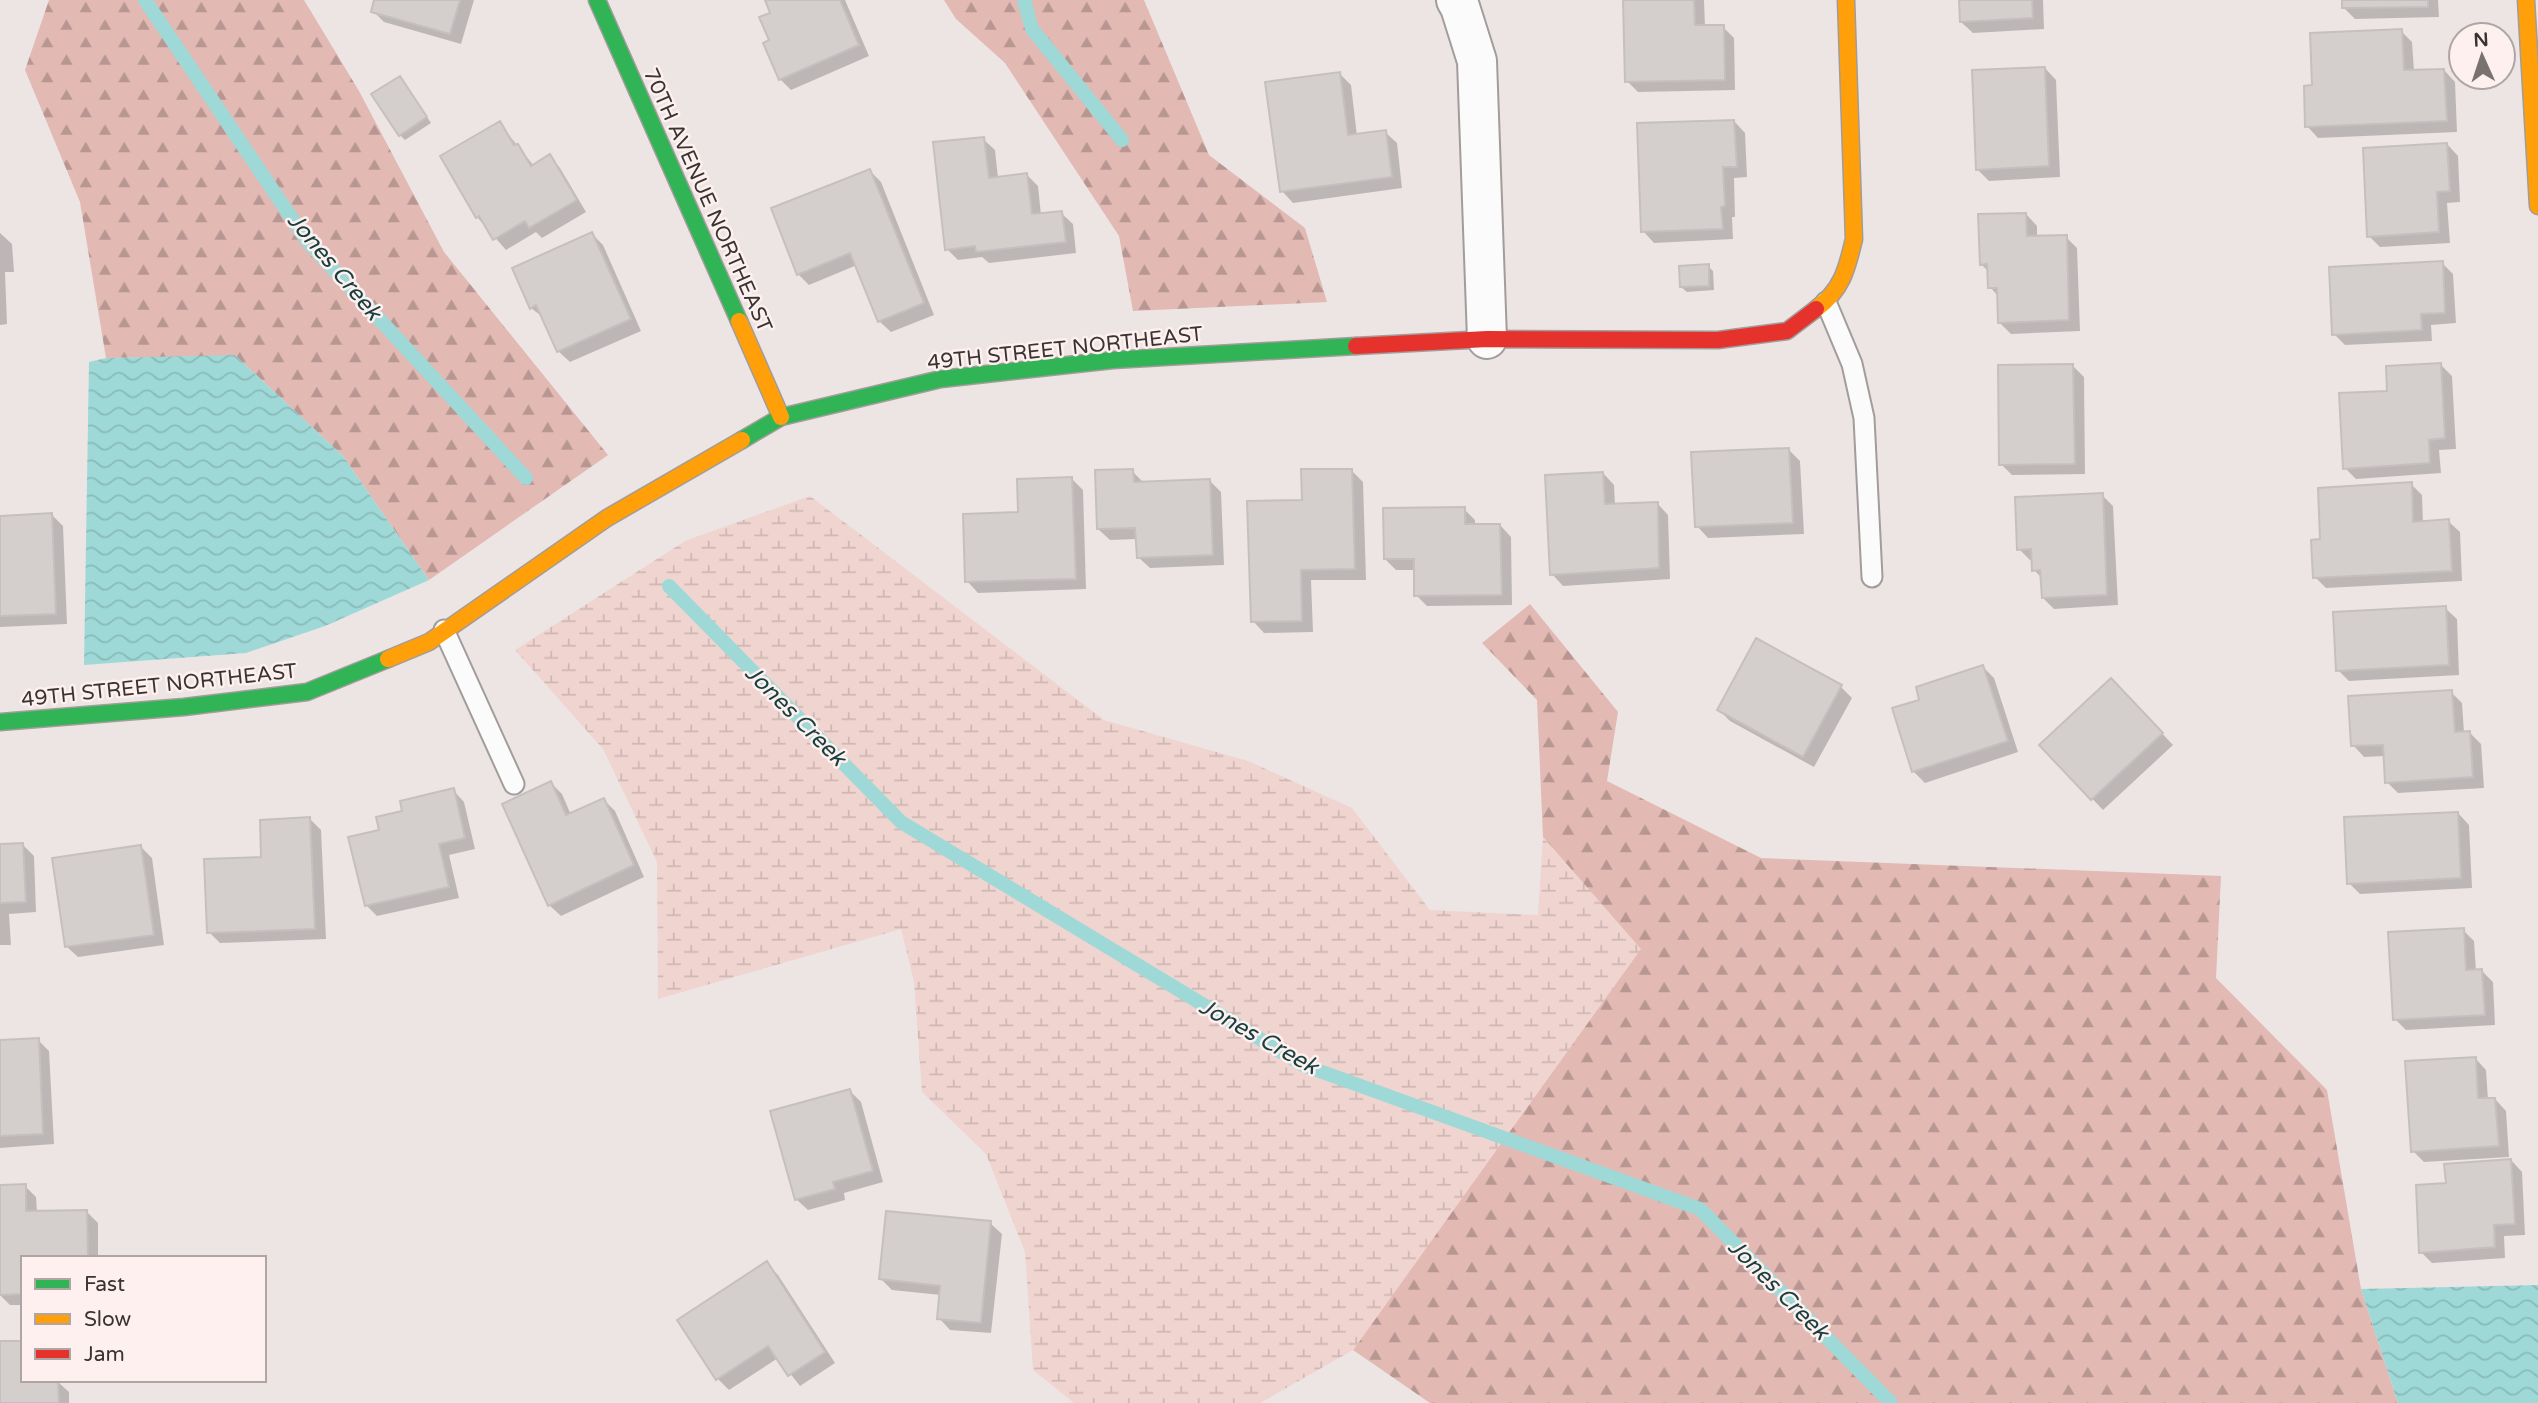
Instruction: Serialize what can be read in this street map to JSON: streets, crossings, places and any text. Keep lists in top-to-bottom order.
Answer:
{
  "streets": {
    "street": ["70TH AVENUE NORTHEAST", "49TH STREET NORTHEAST"]
  },
  "crossings": [
    ["70TH AVENUE NORTHEAST", "49TH STREET NORTHEAST"]
  ],
  "water": ["Jones Creek"],
  "legend": ["Fast", "Slow", "Jam"],
  "north": "top"
}
